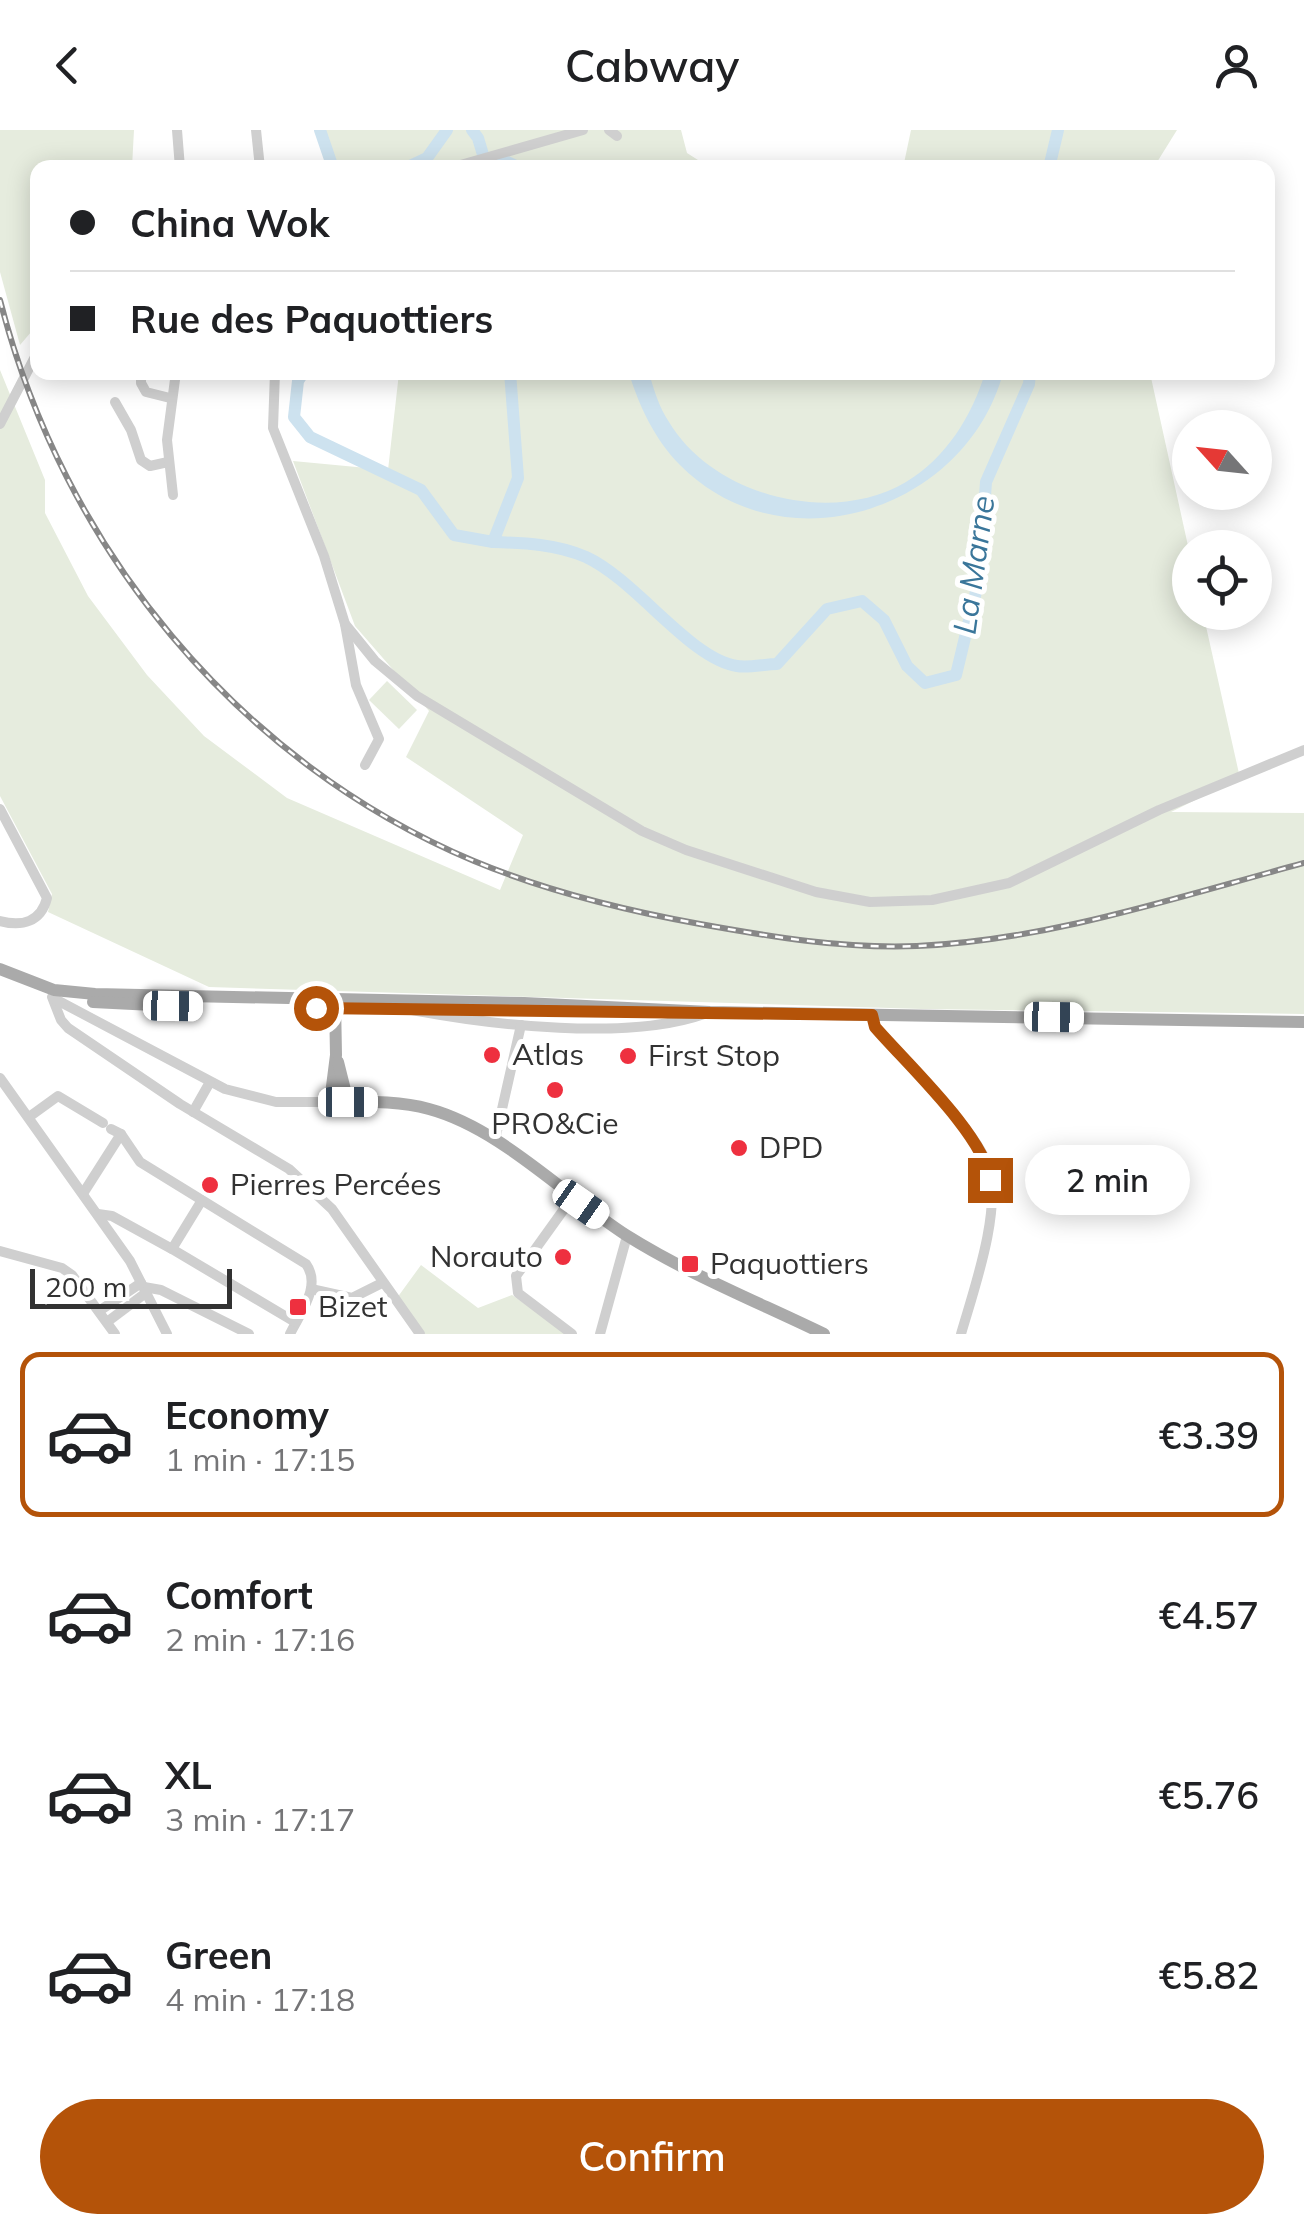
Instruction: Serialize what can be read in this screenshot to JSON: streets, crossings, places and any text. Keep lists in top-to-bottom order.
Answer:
{
  "water": ["La Marne"],
  "places": {
    "other": [
      "Atlas",
      "First Stop",
      "PRO&Cie",
      "DPD",
      "Pierres Percées",
      "Norauto"
    ],
    "transit": ["Paquottiers", "Bizet"]
  },
  "scale_bar": "200 m",
  "north": "top left",
  "page": {
    "header": "Cabway",
    "banner": ["China Wok", "Rue des Paquottiers"],
    "bubble": "2 min",
    "scale": "200 m",
    "list": [
      {
        "name": "Economy",
        "note": "1 min · 17:15",
        "value": "€3.39"
      },
      {
        "name": "Comfort",
        "note": "2 min · 17:16",
        "value": "€4.57"
      },
      {
        "name": "XL",
        "note": "3 min · 17:17",
        "value": "€5.76"
      },
      {
        "name": "Green",
        "note": "4 min · 17:18",
        "value": "€5.82"
      }
    ],
    "buttons": "Confirm"
  }
}
